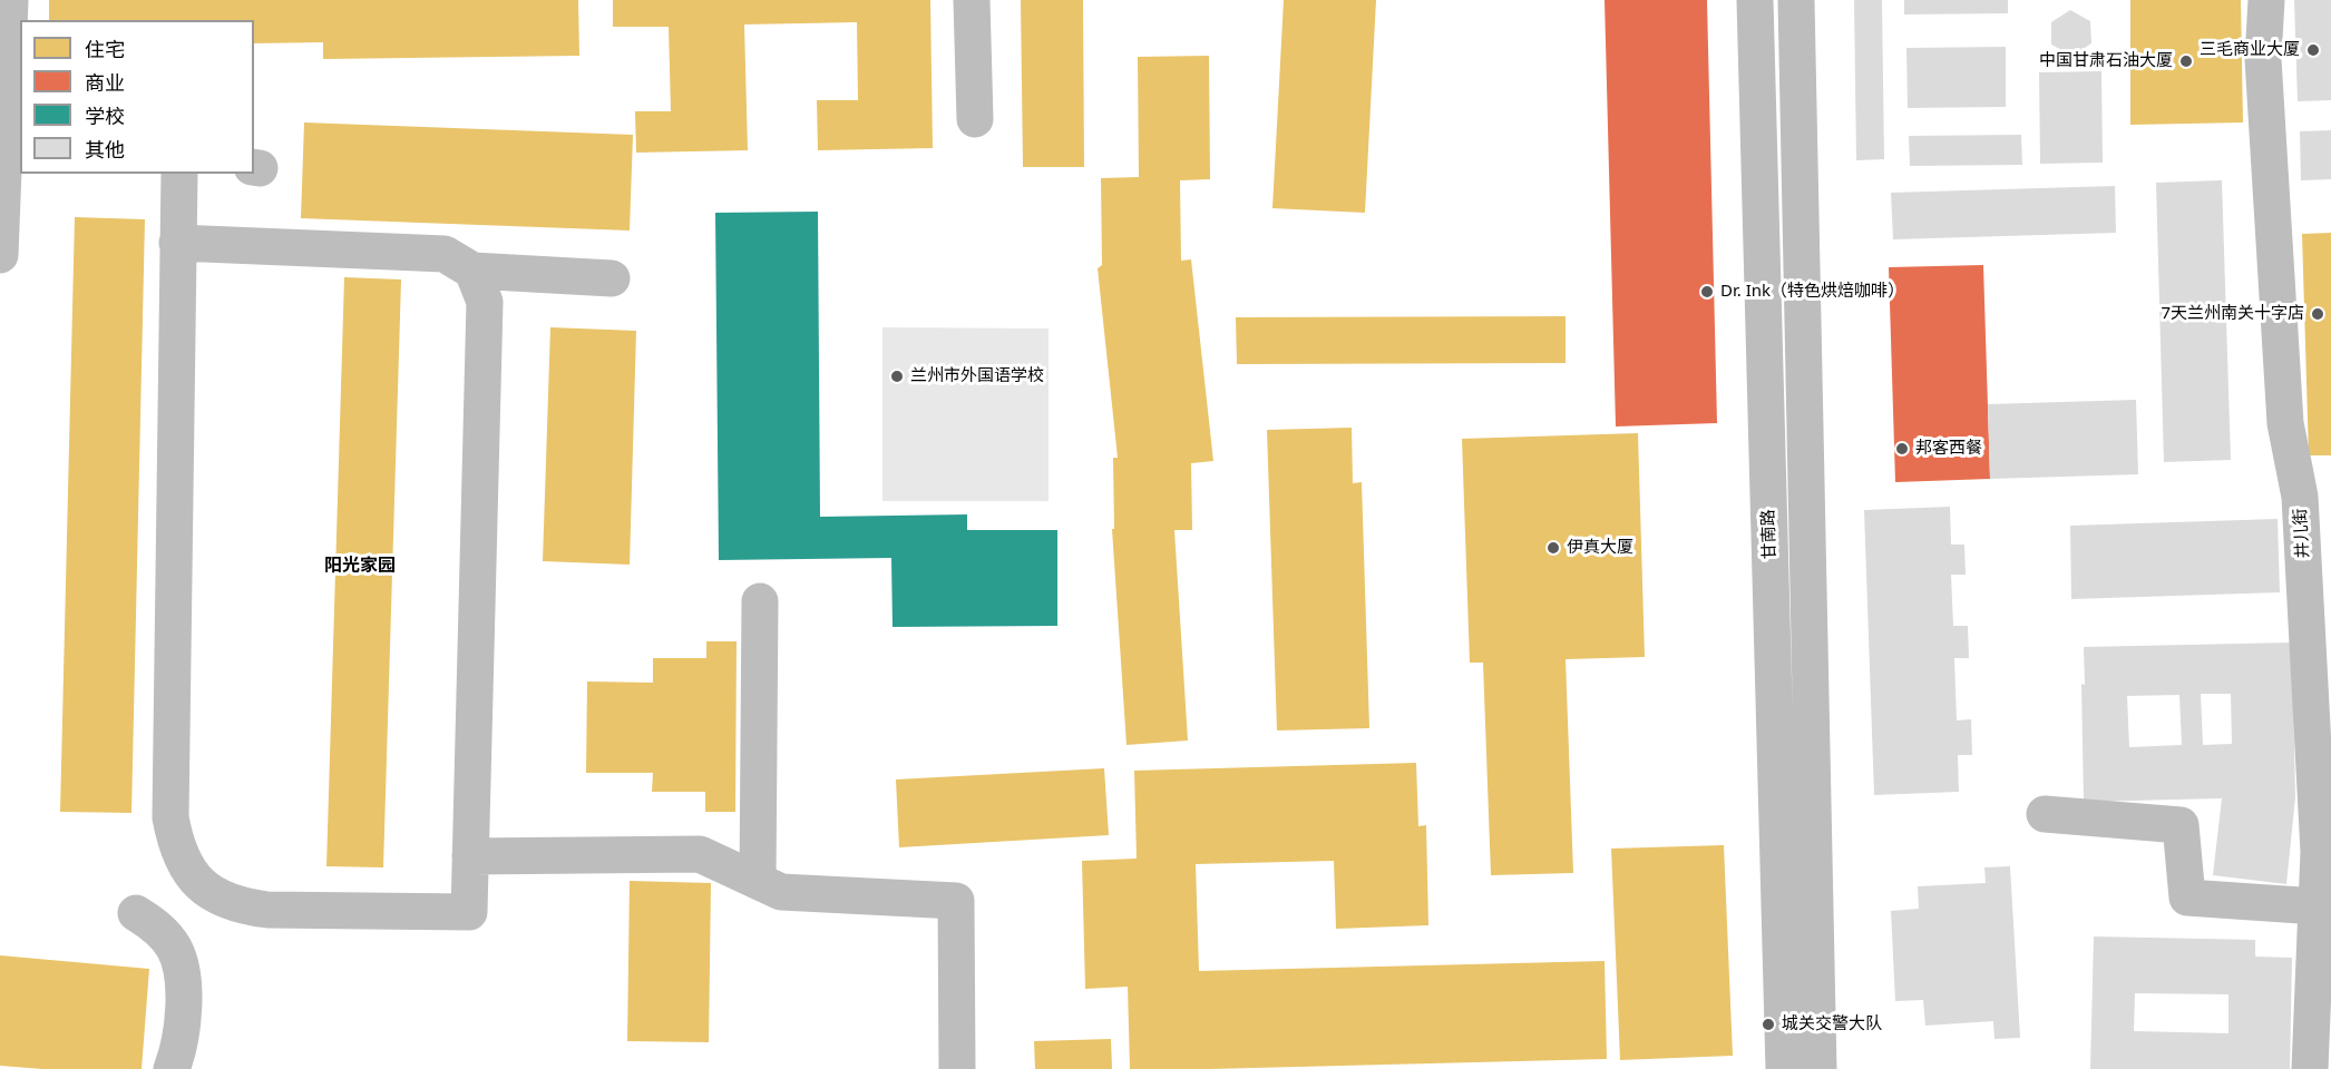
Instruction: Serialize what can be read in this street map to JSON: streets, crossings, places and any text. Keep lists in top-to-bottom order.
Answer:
{
  "streets": {
    "street": ["井儿街", "甘南路"]
  },
  "districts": ["阳光家园"],
  "places": [
    "三毛商业大厦",
    "中国甘肃石油大厦",
    "Dr. Ink（特色烘焙咖啡）",
    "7天兰州南关十字店",
    "兰州市外国语学校",
    "邦客西餐",
    "伊真大厦",
    "城关交警大队"
  ],
  "legend": [
    "住宅",
    "商业",
    "学校",
    "其他"
  ]
}
